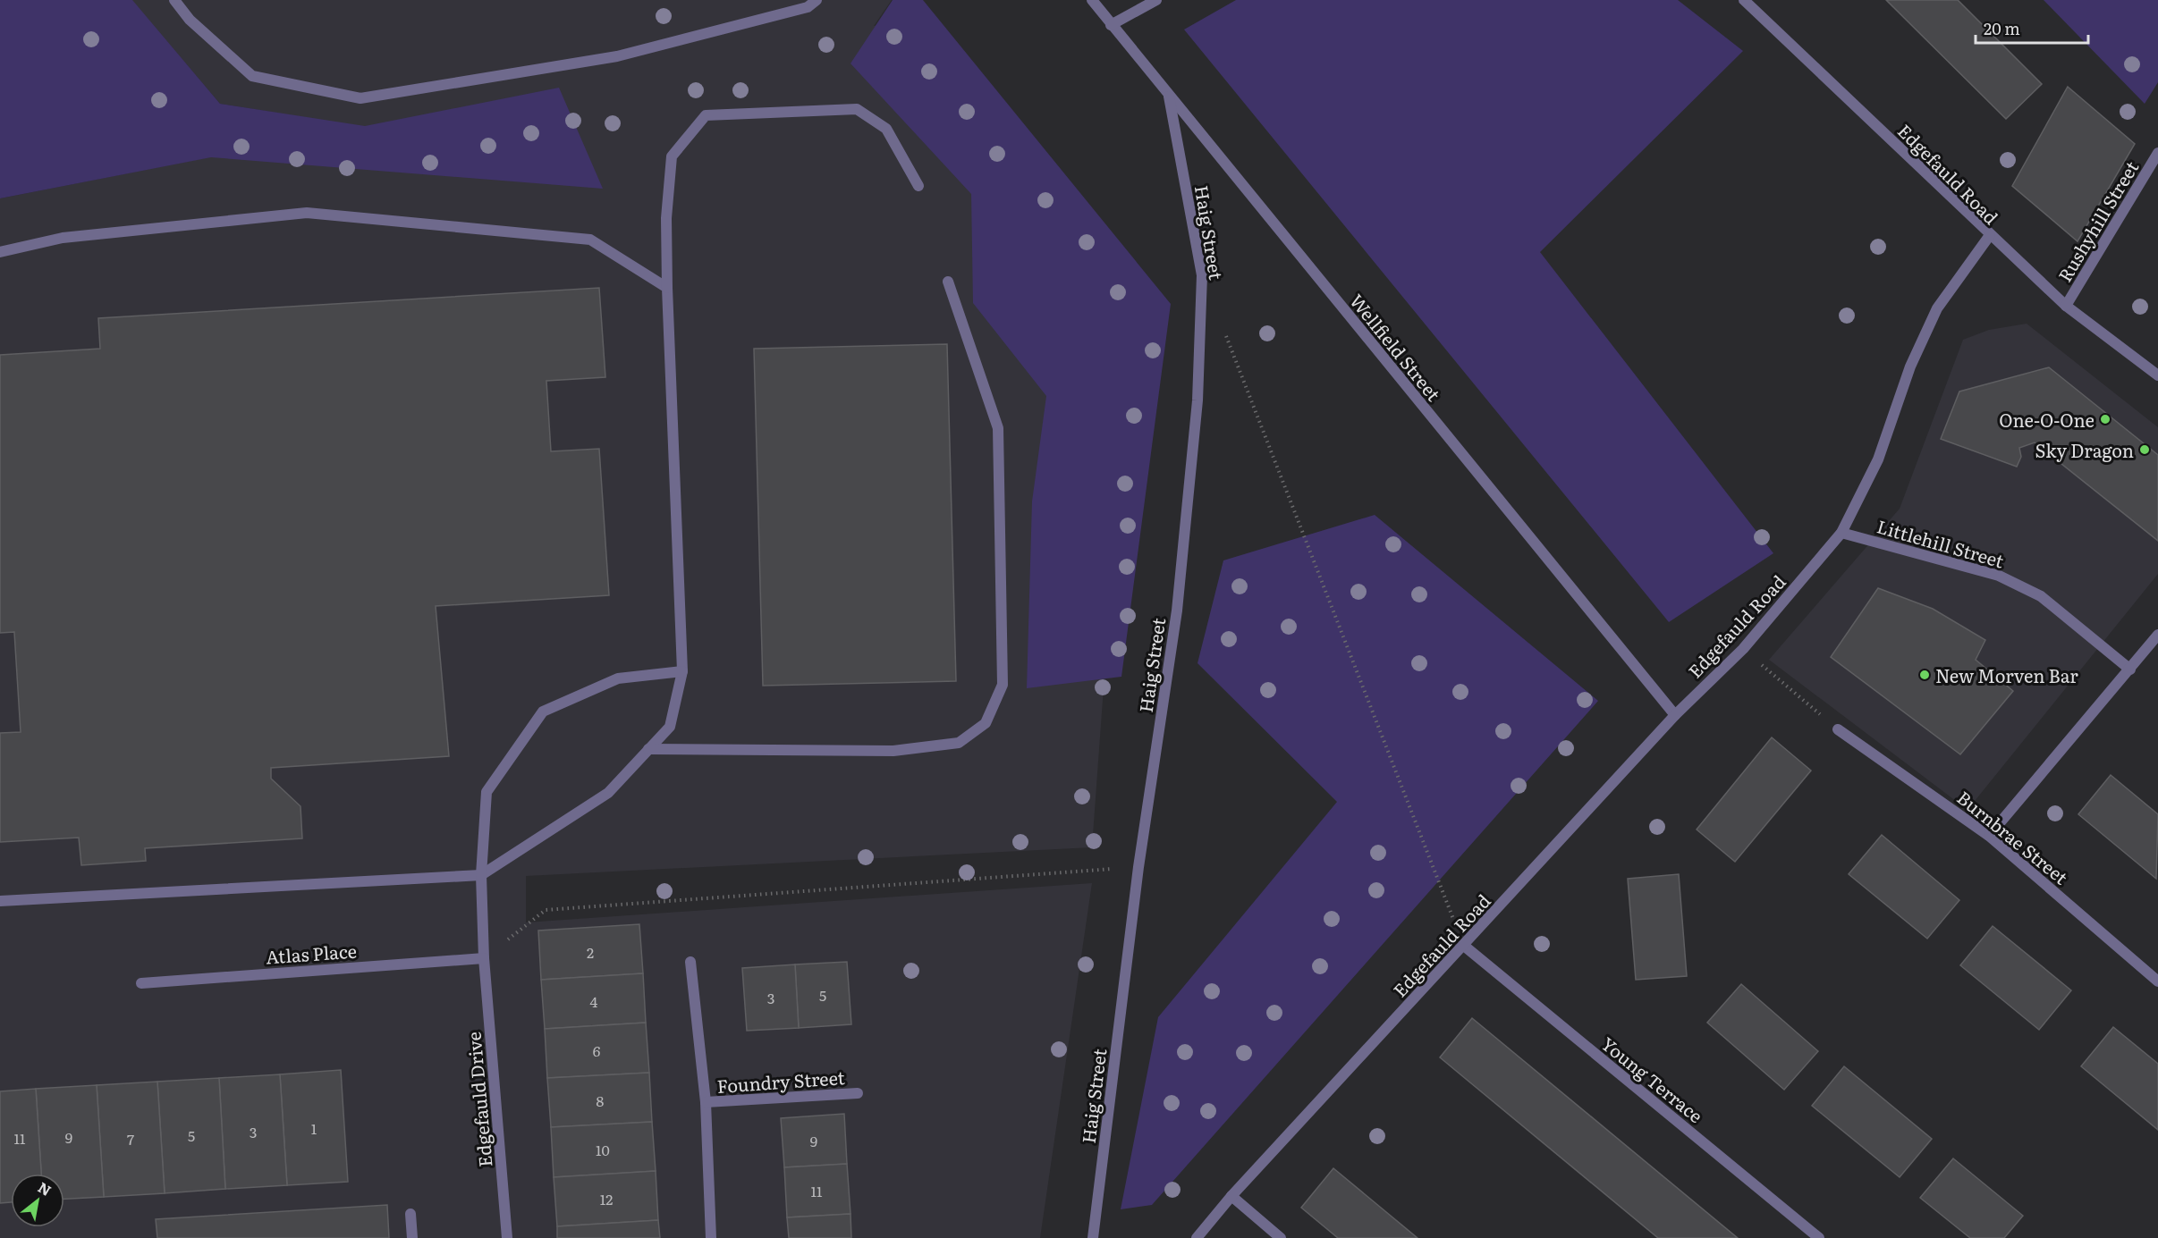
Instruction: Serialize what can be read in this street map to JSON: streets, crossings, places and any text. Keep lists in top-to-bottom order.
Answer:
{
  "streets": {
    "street": [
      "Edgefauld Road",
      "Rushyhill Street",
      "Haig Street",
      "Wellfield Street",
      "Littlehill Street",
      "Burnbrae Street",
      "Atlas Place",
      "Young Terrace",
      "Foundry Street",
      "Edgefauld Drive"
    ]
  },
  "crossings": [
    ["Edgefauld Road", "Wellfield Street"],
    ["Edgefauld Road", "Littlehill Street"],
    ["Edgefauld Road", "Young Terrace"],
    ["Haig Street", "Wellfield Street"],
    ["Atlas Place", "Edgefauld Drive"]
  ],
  "places": ["One-O-One", "Sky Dragon", "New Morven Bar"],
  "house_numbers": [
    "2",
    "5",
    "3",
    "4",
    "6",
    "8",
    "1",
    "3",
    "5",
    "9",
    "11",
    "7",
    "9",
    "10",
    "11",
    "12"
  ],
  "scale_bar": "20 m",
  "north": "top right"
}
